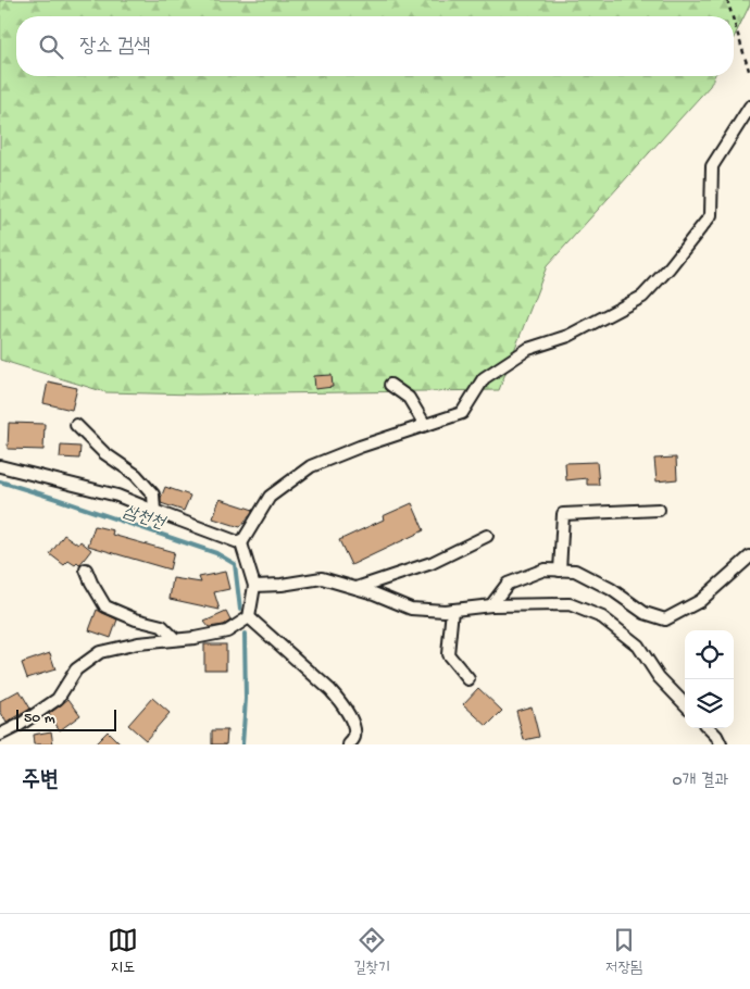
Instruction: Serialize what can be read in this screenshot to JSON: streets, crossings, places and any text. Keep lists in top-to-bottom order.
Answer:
{
  "water": ["삼천천"],
  "scale_bar": "50 m",
  "page": {
    "search": "장소 검색",
    "scale": "50 m",
    "heading": ["주변", "0개 결과"],
    "nav": ["지도", "길찾기", "저장됨"]
  }
}
